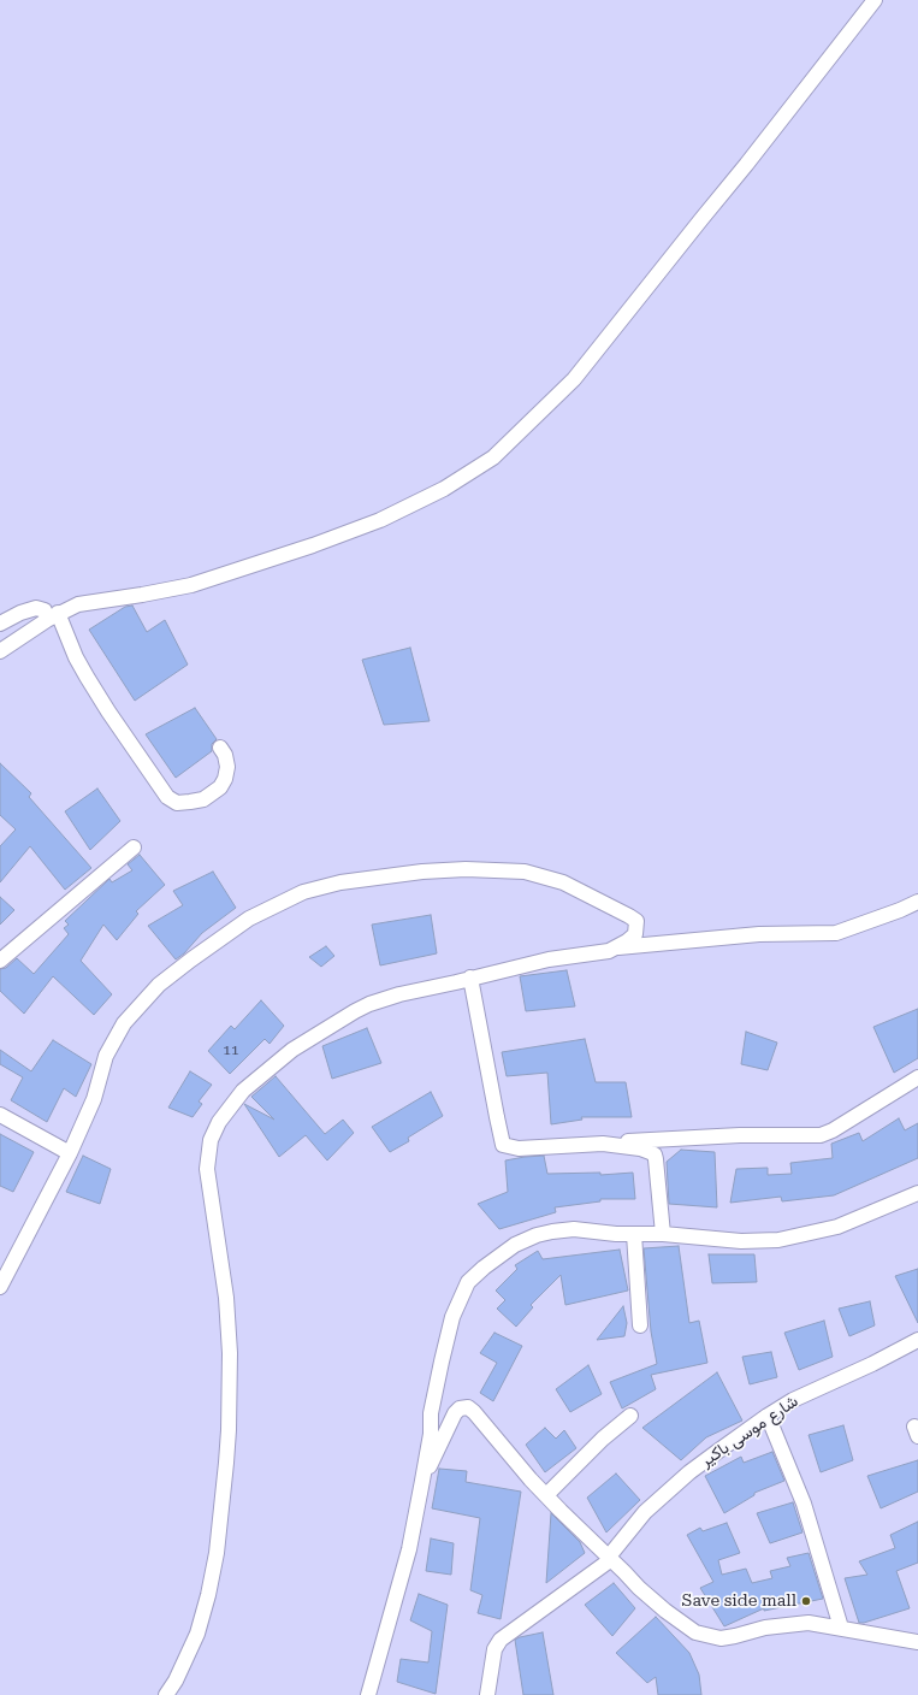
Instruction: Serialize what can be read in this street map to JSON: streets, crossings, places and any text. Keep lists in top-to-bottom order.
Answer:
{
  "streets": {
    "street": ["شارع موسى باكير"]
  },
  "places": ["Save side mall"],
  "house_numbers": ["11"]
}
